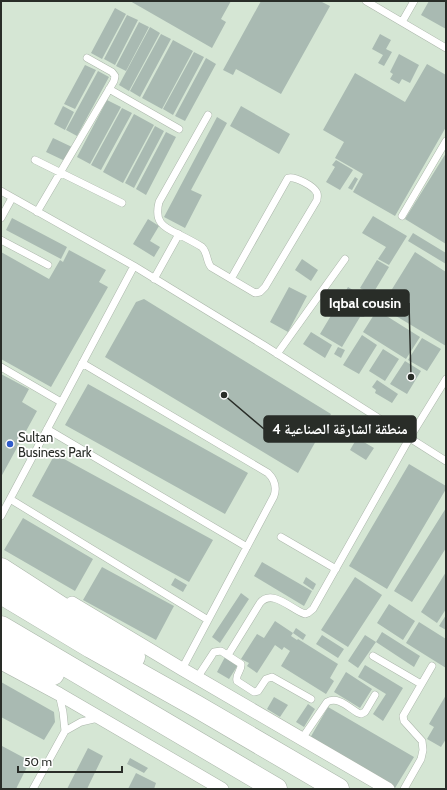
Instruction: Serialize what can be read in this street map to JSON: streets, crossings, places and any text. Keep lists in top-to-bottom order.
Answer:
{
  "places": ["Iqbal cousin", "منطقة الشارقة الصناعية 4", "Sultan Business Park"],
  "scale_bar": "50 m"
}
